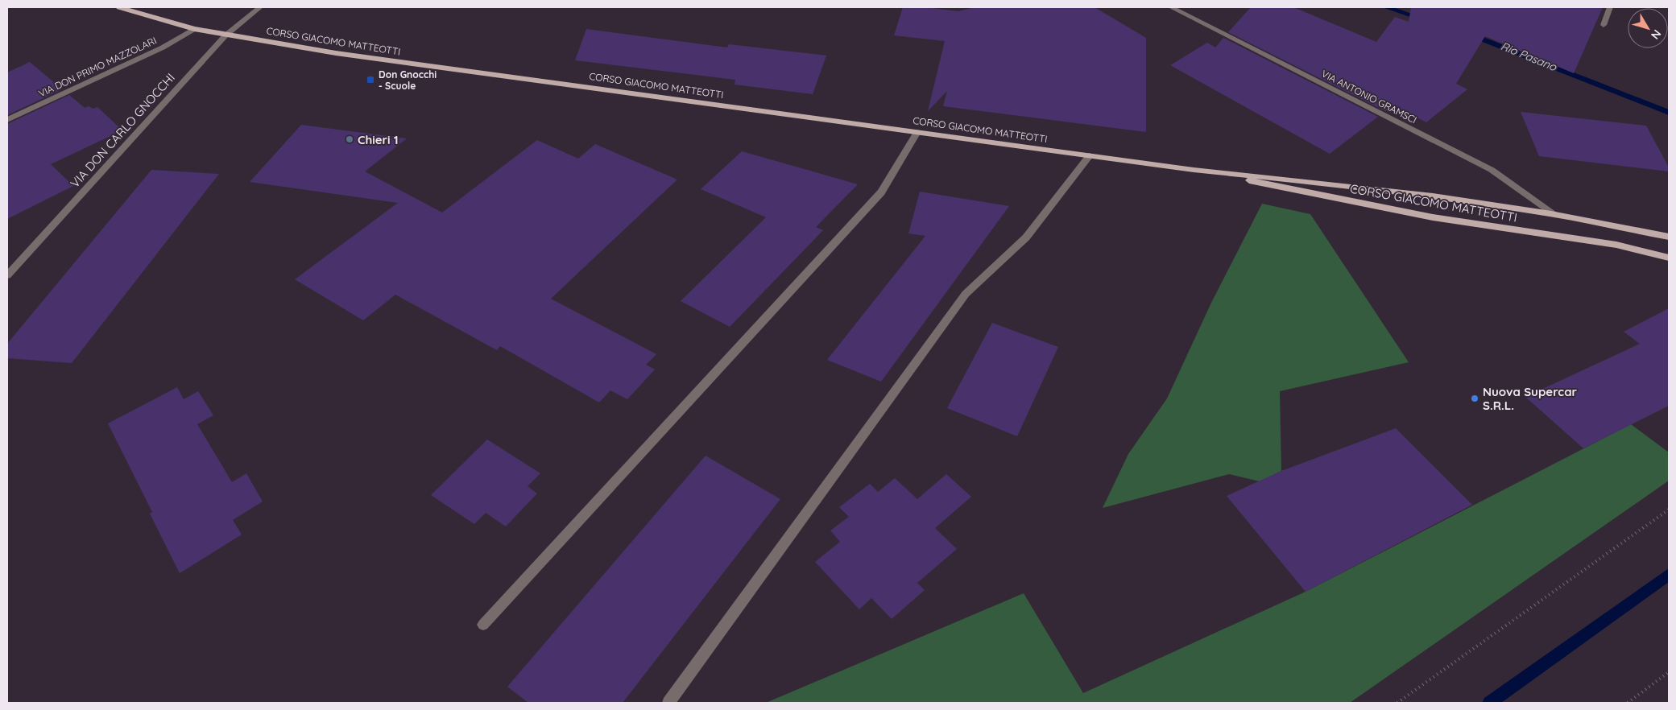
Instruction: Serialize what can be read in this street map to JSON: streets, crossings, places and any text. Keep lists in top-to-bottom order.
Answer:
{
  "streets": {
    "main road": ["CORSO GIACOMO MATTEOTTI"],
    "street": ["VIA DON PRIMO MAZZOLARI", "VIA ANTONIO GRAMSCI", "VIA DON CARLO GNOCCHI"]
  },
  "crossings": [
    ["CORSO GIACOMO MATTEOTTI", "VIA DON PRIMO MAZZOLARI"],
    ["CORSO GIACOMO MATTEOTTI", "VIA ANTONIO GRAMSCI"],
    ["CORSO GIACOMO MATTEOTTI", "VIA DON CARLO GNOCCHI"]
  ],
  "water": ["Rio Pasano"],
  "places": {
    "transit": ["Don Gnocchi - Scuole"],
    "other": ["Chieri 1", "Nuova Supercar S.R.L."]
  },
  "north": "bottom right"
}
